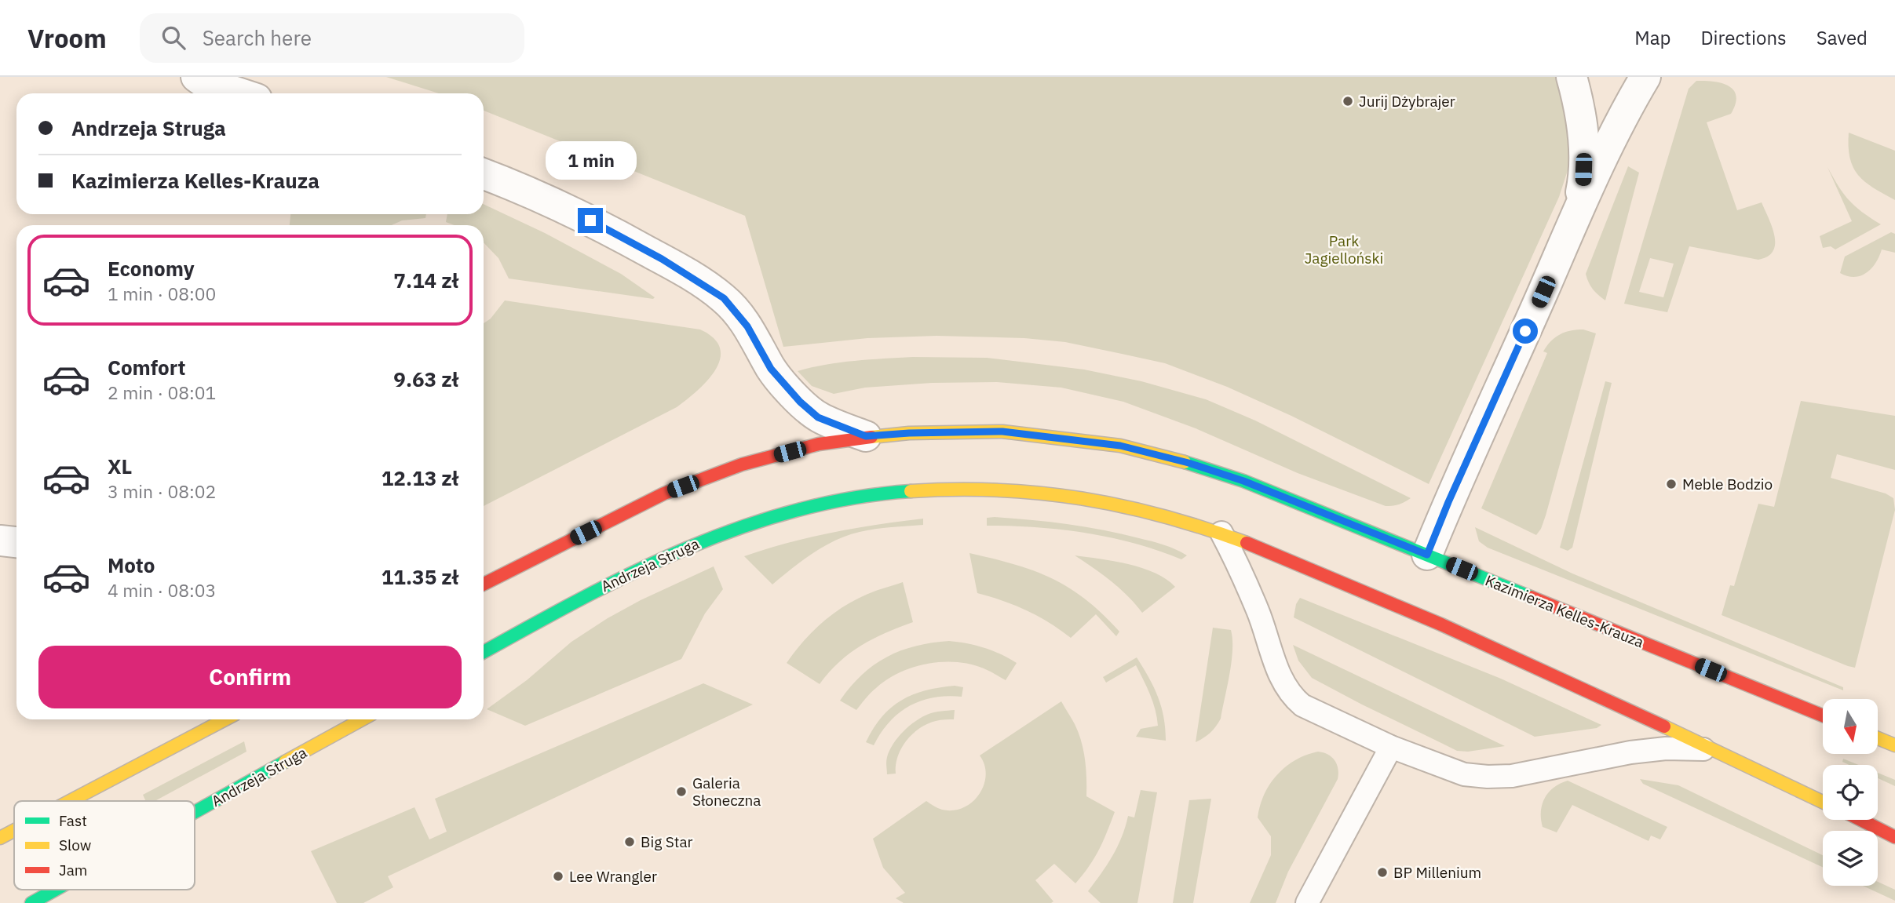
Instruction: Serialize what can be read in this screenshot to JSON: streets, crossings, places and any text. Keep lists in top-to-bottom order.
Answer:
{
  "streets": {
    "street": ["Andrzeja Struga", "Kazimierza Kelles-Krauza"]
  },
  "parks": ["Park Jagielloński"],
  "places": [
    "Jurij Dżybrajer",
    "Meble Bodzio",
    "Galeria Słoneczna",
    "Big Star",
    "BP Millenium",
    "Lee Wrangler"
  ],
  "legend": ["Fast", "Slow", "Jam"],
  "north": "bottom",
  "page": {
    "header": "Vroom",
    "search": "Search here",
    "nav": ["Map", "Directions", "Saved"],
    "banner": ["Andrzeja Struga", "Kazimierza Kelles-Krauza"],
    "bubble": "1 min",
    "list": [
      {
        "name": "Economy",
        "note": "1 min · 08:00",
        "value": "7.14 zł"
      },
      {
        "name": "Comfort",
        "note": "2 min · 08:01",
        "value": "9.63 zł"
      },
      {
        "name": "XL",
        "note": "3 min · 08:02",
        "value": "12.13 zł"
      },
      {
        "name": "Moto",
        "note": "4 min · 08:03",
        "value": "11.35 zł"
      }
    ],
    "buttons": "Confirm"
  }
}
